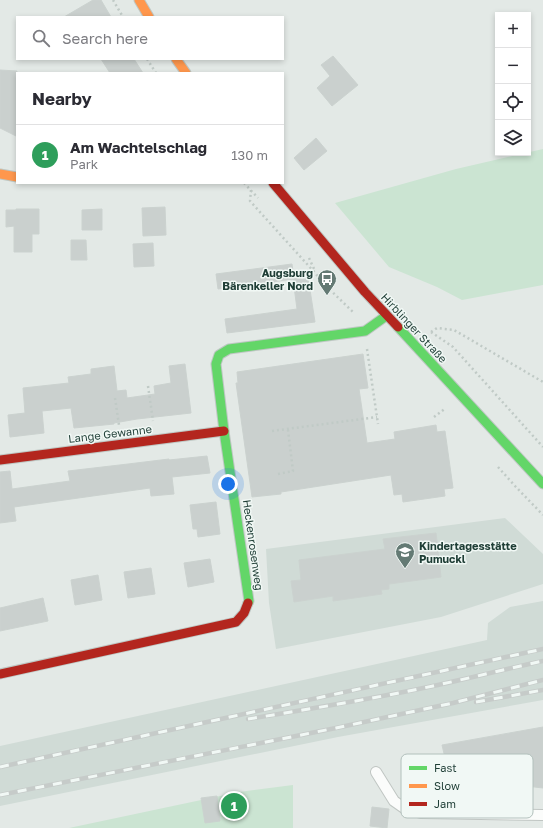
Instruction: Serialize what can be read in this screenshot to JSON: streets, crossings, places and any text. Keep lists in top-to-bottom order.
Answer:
{
  "streets": {
    "street": ["Hirblinger Straße", "Lange Gewanne", "Heckenrosenweg"]
  },
  "crossings": [
    ["Hirblinger Straße", "Heckenrosenweg"],
    ["Lange Gewanne", "Heckenrosenweg"]
  ],
  "places": {
    "bus stop": ["Augsburg Bärenkeller Nord"],
    "school or university": ["Kindertagesstätte Pumuckl"]
  },
  "legend": ["Fast", "Slow", "Jam"],
  "page": {
    "map_buttons": ["+", "−"],
    "search": "Search here",
    "heading": "Nearby",
    "list": [
      {
        "mark": "1",
        "name": "Am Wachtelschlag",
        "note": "Park",
        "value": "130 m"
      }
    ],
    "pins": "1"
  }
}
